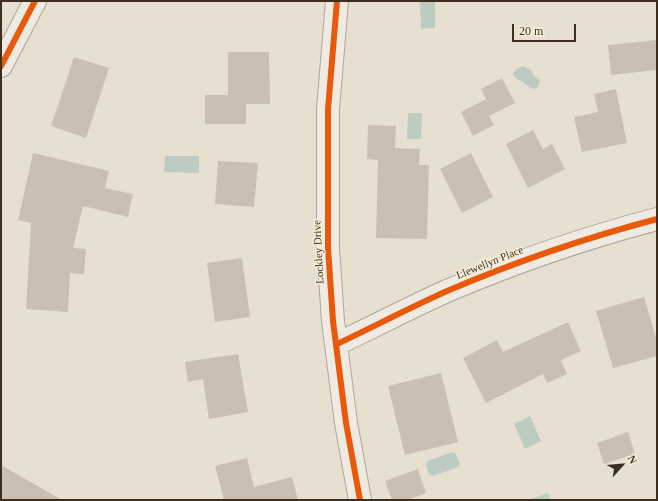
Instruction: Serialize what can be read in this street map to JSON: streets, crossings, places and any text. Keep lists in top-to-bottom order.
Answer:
{
  "streets": {
    "street": ["Lockley Drive", "Llewellyn Place"]
  },
  "crossings": [
    ["Lockley Drive", "Llewellyn Place"]
  ],
  "scale_bar": "20 m",
  "north": "top right"
}
